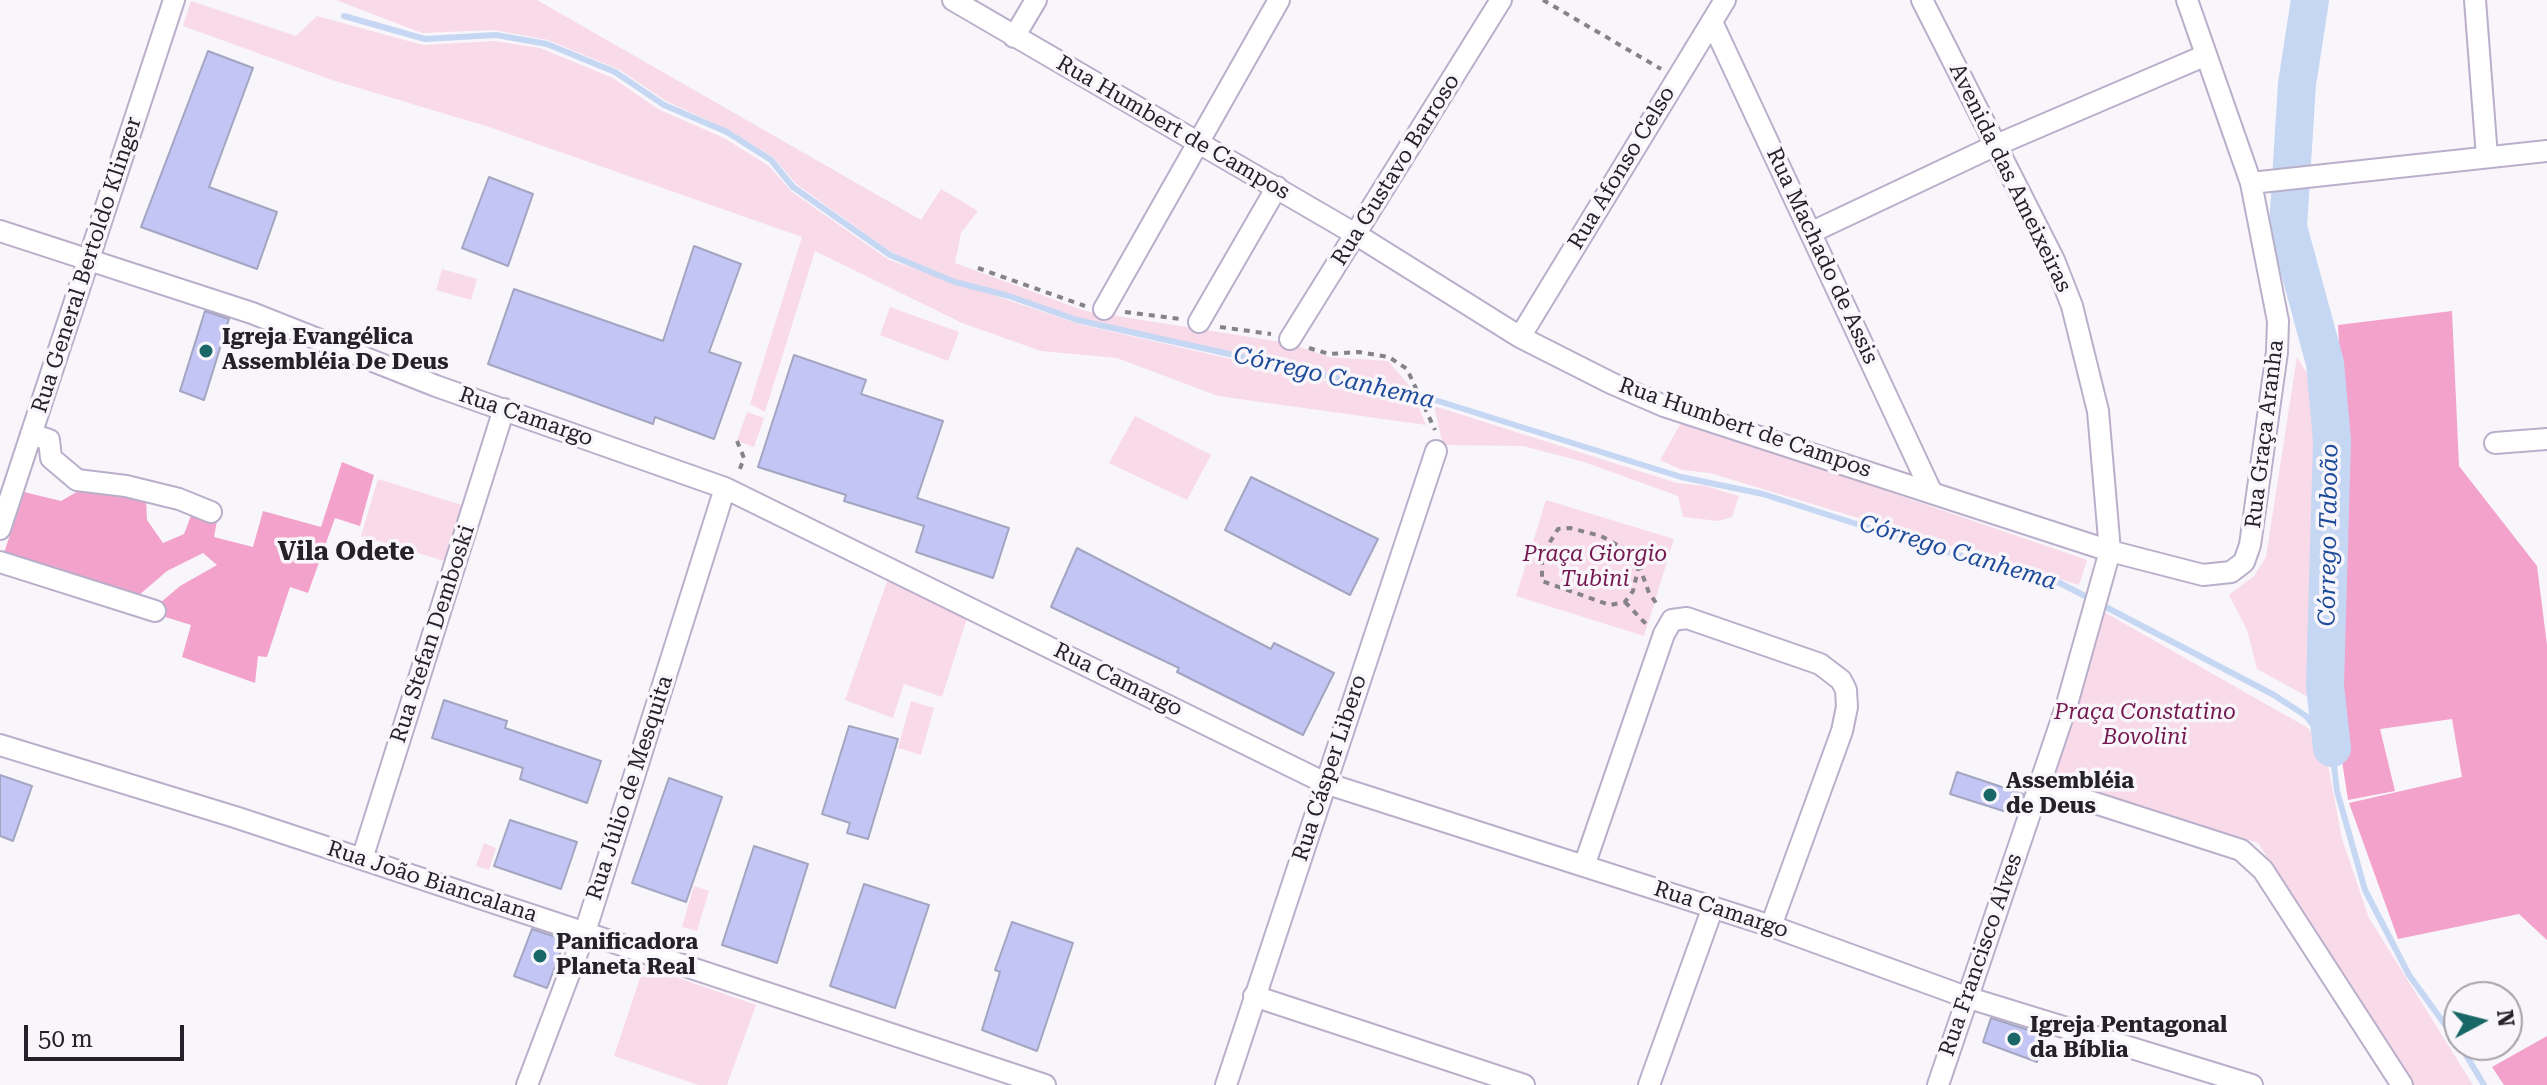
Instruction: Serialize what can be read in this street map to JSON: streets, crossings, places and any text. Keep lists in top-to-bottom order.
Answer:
{
  "streets": {
    "street": [
      "Rua Humbert de Campos",
      "Rua Afonso Celso",
      "Rua Gustavo Barroso",
      "Avenida das Ameixeiras",
      "Rua Machado de Assis",
      "Rua General Bertoldo Klinger",
      "Rua Camargo",
      "Rua Graça Aranha",
      "Rua Stefan Demboski",
      "Rua Cásper Libero",
      "Rua Júlio de Mesquita",
      "Rua João Biancalana",
      "Rua Francisco Alves"
    ]
  },
  "crossings": [
    ["Rua Humbert de Campos", "Rua Afonso Celso"],
    ["Rua Humbert de Campos", "Rua Gustavo Barroso"],
    ["Rua Humbert de Campos", "Avenida das Ameixeiras"],
    ["Rua Humbert de Campos", "Rua Machado de Assis"],
    ["Rua Humbert de Campos", "Rua Graça Aranha"],
    ["Rua Humbert de Campos", "Rua Francisco Alves"],
    ["Rua Afonso Celso", "Rua Machado de Assis"],
    ["Avenida das Ameixeiras", "Rua Francisco Alves"],
    ["Rua General Bertoldo Klinger", "Rua Camargo"],
    ["Rua Camargo", "Rua Stefan Demboski"],
    ["Rua Camargo", "Rua Cásper Libero"],
    ["Rua Camargo", "Rua Júlio de Mesquita"],
    ["Rua Camargo", "Rua Francisco Alves"],
    ["Rua Stefan Demboski", "Rua João Biancalana"],
    ["Rua Júlio de Mesquita", "Rua João Biancalana"]
  ],
  "districts": ["Vila Odete"],
  "water": ["Córrego Canhema", "Córrego Taboão"],
  "parks": ["Praça Giorgio Tubini", "Praça Constatino Bovolini"],
  "places": [
    "Igreja Evangélica Assembléia De Deus",
    "Assembléia de Deus",
    "Panificadora Planeta Real",
    "Igreja Pentagonal da Bíblia"
  ],
  "scale_bar": "50 m",
  "north": "right"
}
